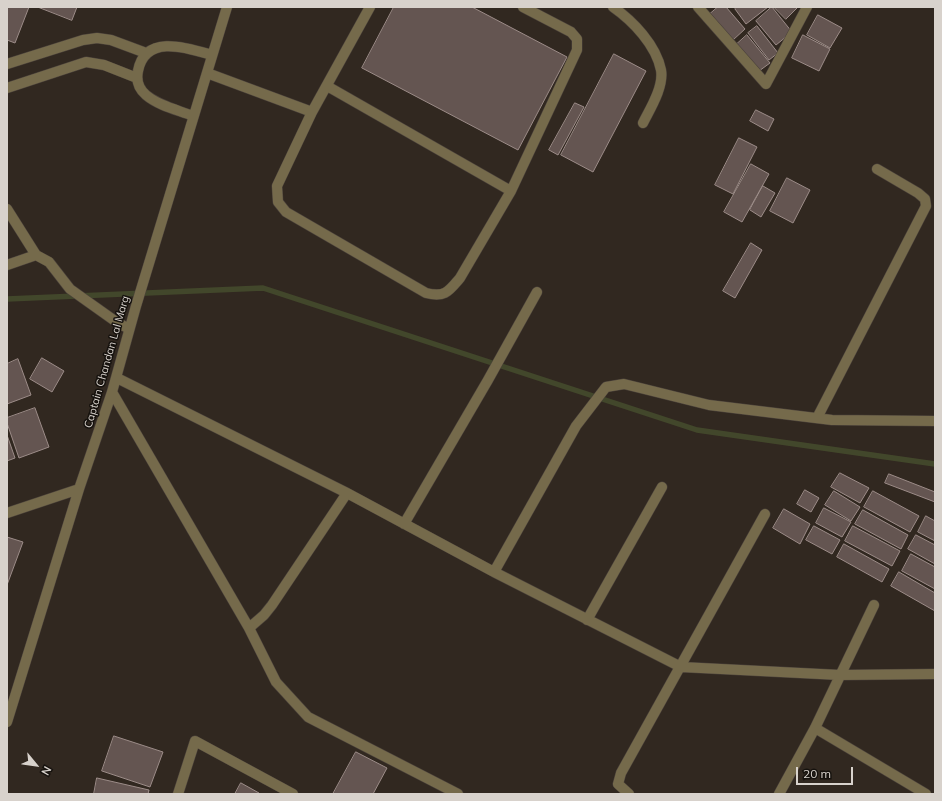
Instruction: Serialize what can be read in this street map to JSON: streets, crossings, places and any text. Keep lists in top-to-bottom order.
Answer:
{
  "streets": {
    "street": ["Captain Chandan Lal Marg"]
  },
  "scale_bar": "20 m",
  "north": "bottom right"
}
